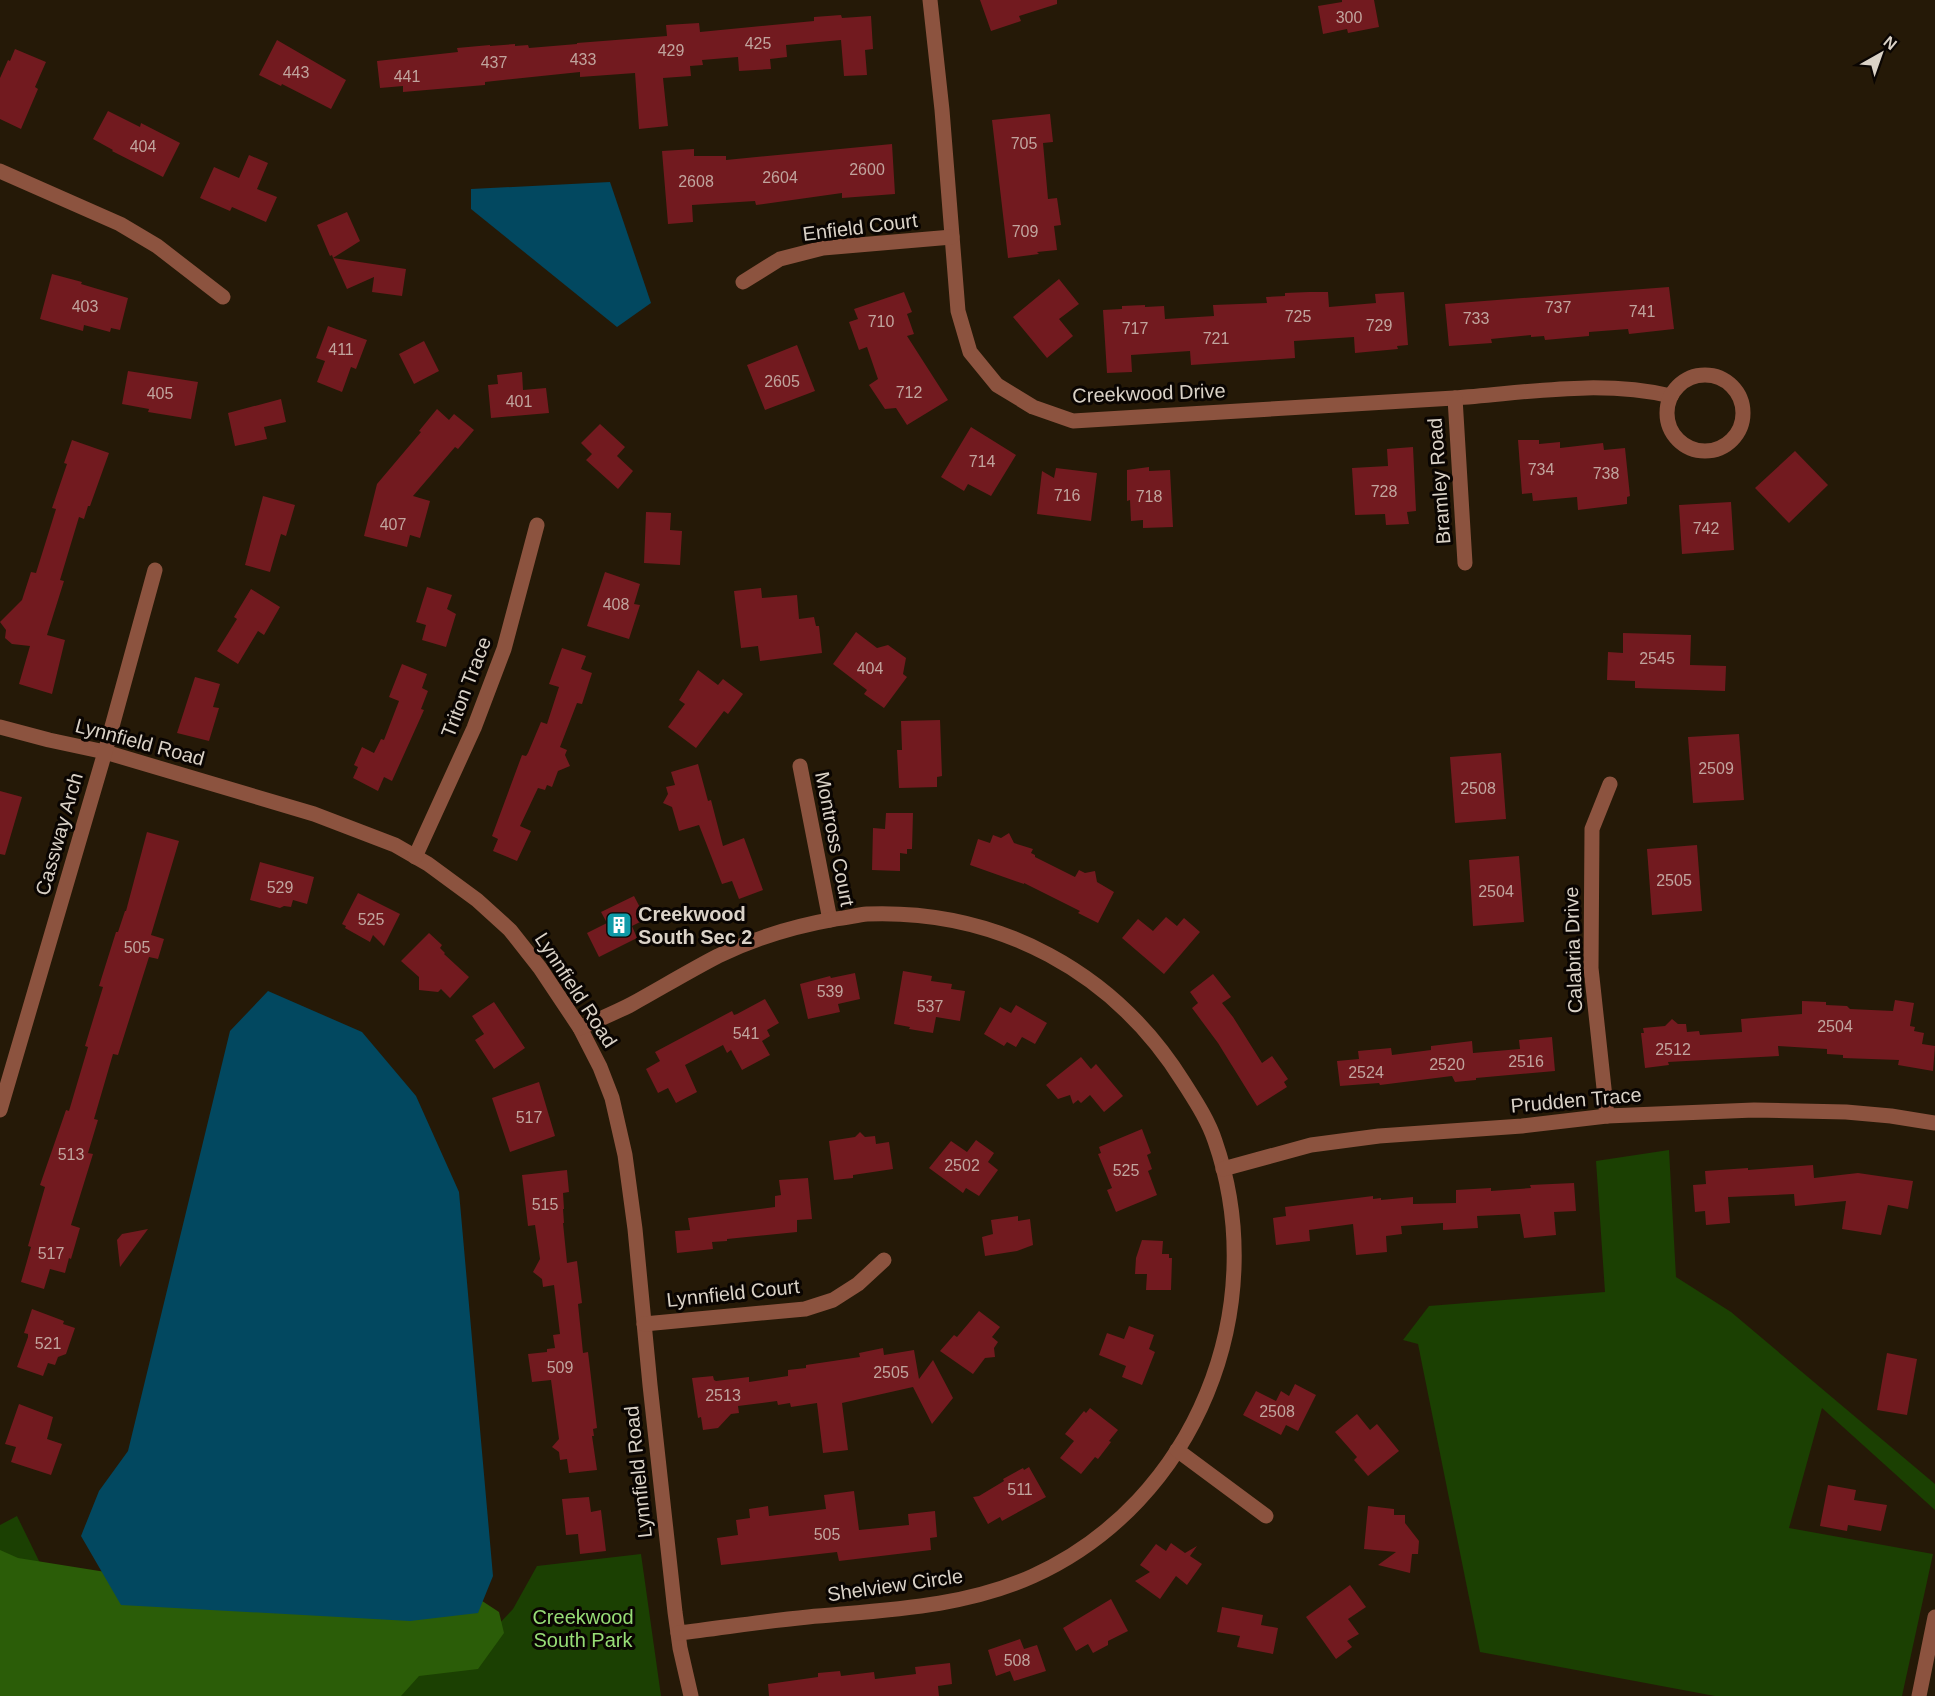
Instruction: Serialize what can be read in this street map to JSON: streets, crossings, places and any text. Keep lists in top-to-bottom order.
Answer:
{
  "streets": {
    "street": [
      "Enfield Court",
      "Creekwood Drive",
      "Bramley Road",
      "Triton Trace",
      "Lynnfield Road",
      "Cassway Arch",
      "Montross Court",
      "Calabria Drive",
      "Prudden Trace",
      "Lynnfield Court",
      "Shelview Circle"
    ]
  },
  "crossings": [
    ["Enfield Court", "Creekwood Drive"],
    ["Creekwood Drive", "Bramley Road"],
    ["Triton Trace", "Lynnfield Road"],
    ["Lynnfield Road", "Cassway Arch"],
    ["Lynnfield Road", "Lynnfield Court"],
    ["Lynnfield Road", "Shelview Circle"],
    ["Montross Court", "Shelview Circle"],
    ["Calabria Drive", "Prudden Trace"],
    ["Prudden Trace", "Shelview Circle"]
  ],
  "parks": ["Creekwood South Park"],
  "places": {
    "building": ["Creekwood South Sec 2"]
  },
  "house_numbers": [
    "300",
    "425",
    "429",
    "433",
    "437",
    "443",
    "441",
    "705",
    "404",
    "2600",
    "2604",
    "2608",
    "709",
    "403",
    "737",
    "741",
    "725",
    "733",
    "710",
    "729",
    "717",
    "721",
    "411",
    "2605",
    "712",
    "405",
    "401",
    "714",
    "734",
    "738",
    "728",
    "716",
    "718",
    "407",
    "742",
    "408",
    "2545",
    "404",
    "2509",
    "2508",
    "2505",
    "529",
    "2504",
    "525",
    "505",
    "539",
    "537",
    "2504",
    "541",
    "2512",
    "2516",
    "2520",
    "2524",
    "517",
    "513",
    "2502",
    "525",
    "515",
    "517",
    "521",
    "509",
    "2505",
    "2513",
    "2508",
    "511",
    "505",
    "508"
  ],
  "north": "top right"
}
